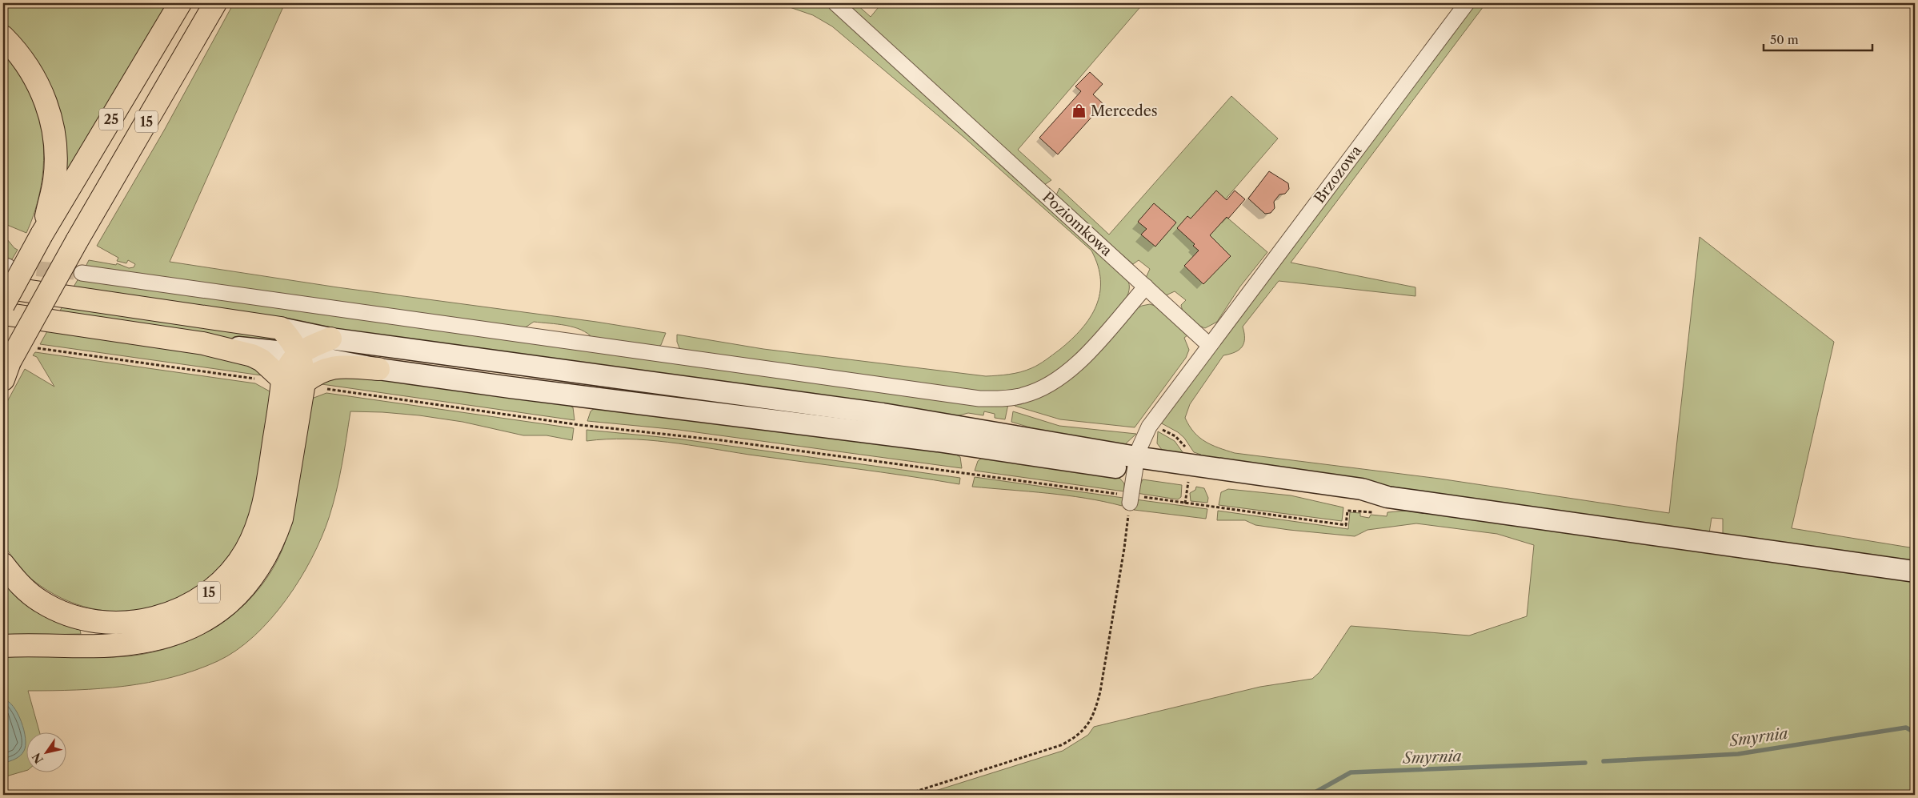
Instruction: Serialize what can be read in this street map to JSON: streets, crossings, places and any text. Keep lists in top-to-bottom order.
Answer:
{
  "streets": {
    "main road": ["25", "15"],
    "street": ["Brzozowa", "Poziomkowa"]
  },
  "crossings": [
    ["Brzozowa", "Poziomkowa"]
  ],
  "water": ["Smyrnia"],
  "places": {
    "shop": ["Mercedes"]
  },
  "scale_bar": "50 m",
  "north": "bottom left"
}
